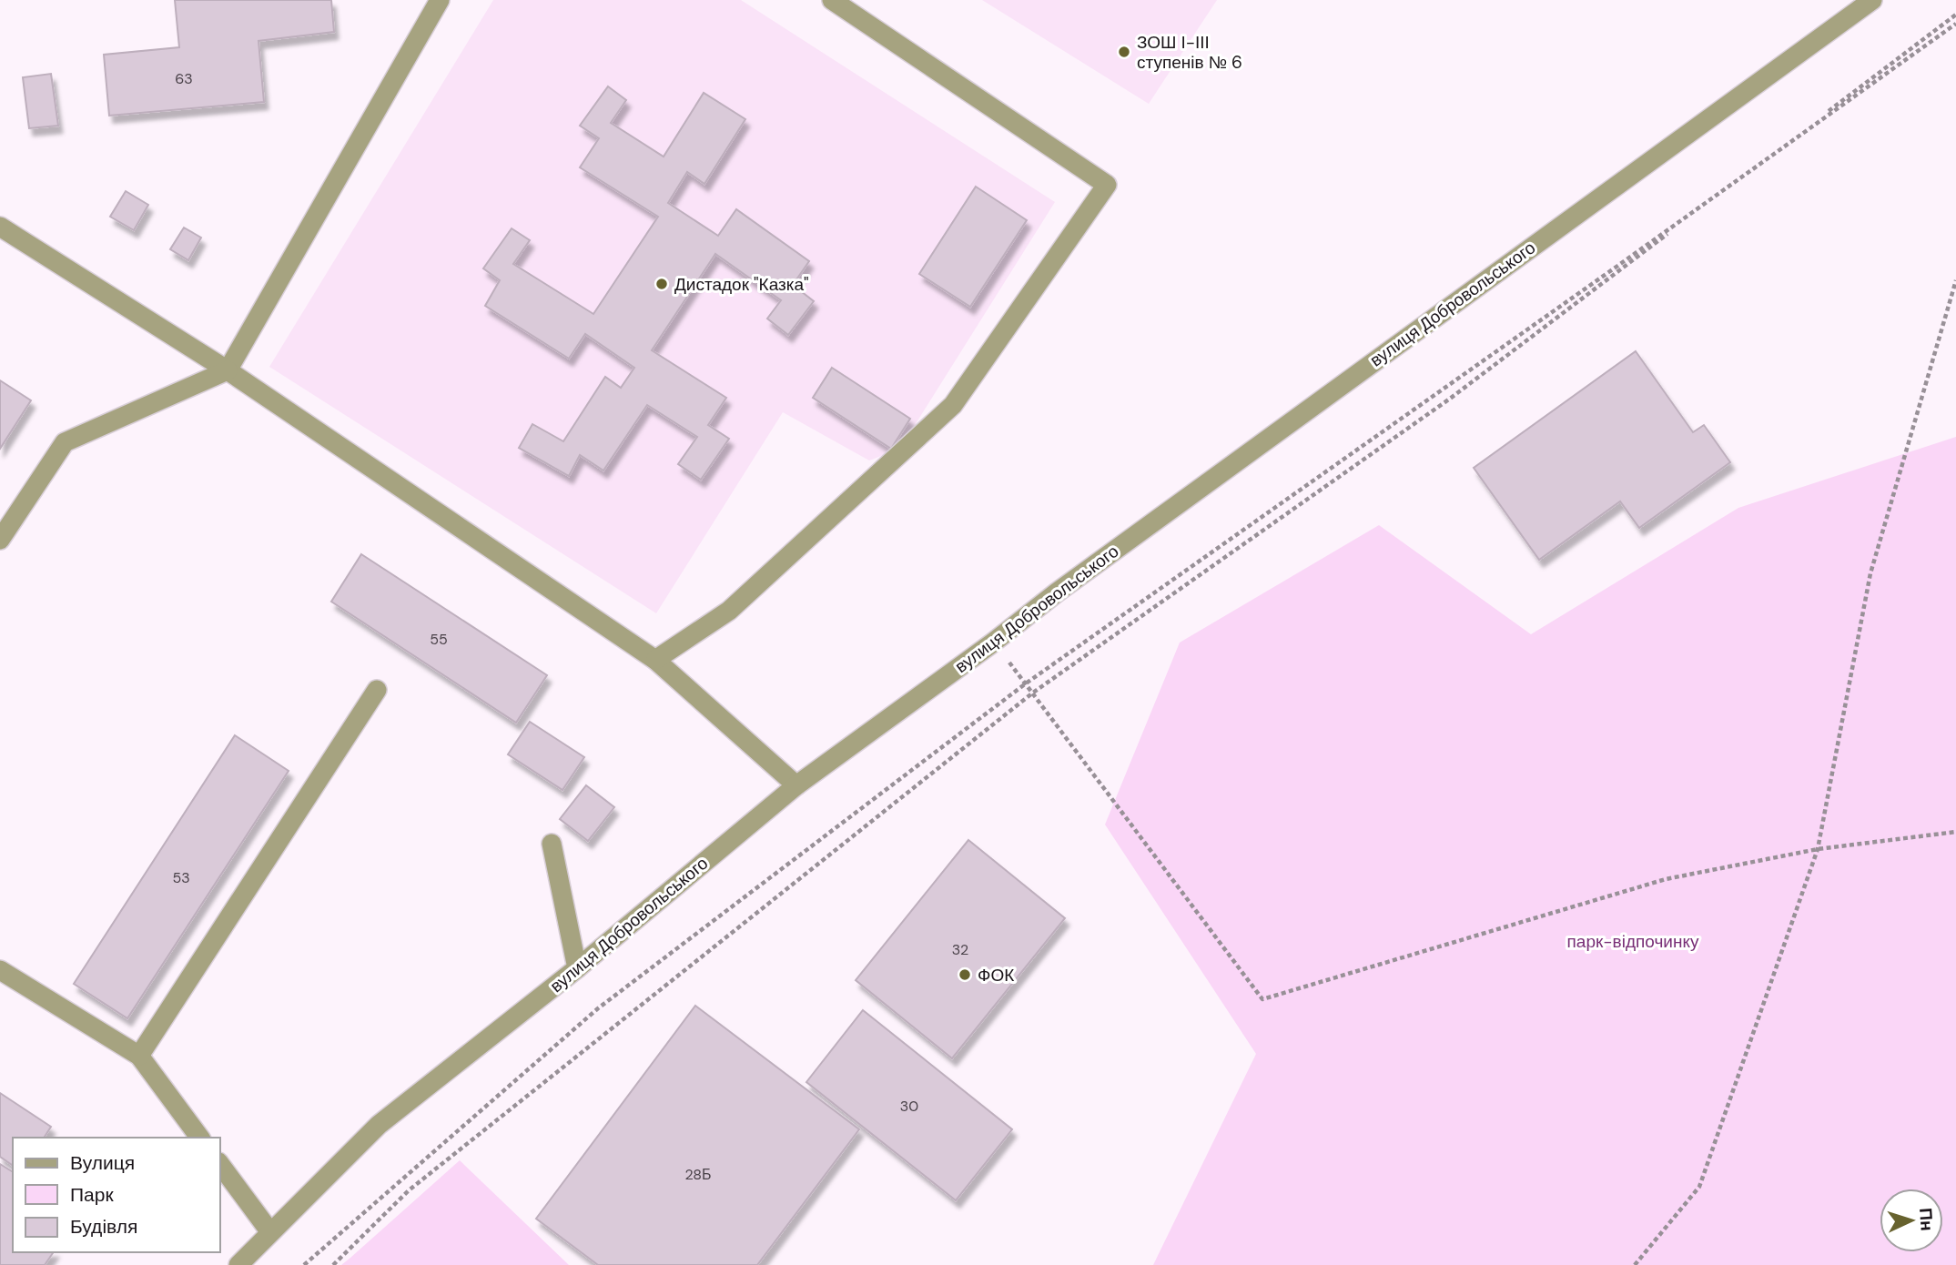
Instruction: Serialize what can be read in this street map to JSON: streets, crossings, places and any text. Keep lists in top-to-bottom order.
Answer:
{
  "streets": {
    "street": ["вулиця Добровольського"]
  },
  "parks": ["парк-відпочинку"],
  "places": ["ЗОШ І-ІІІ ступенів № 6", "Дистадок \"Казка\"", "ФОК"],
  "house_numbers": [
    "63",
    "55",
    "53",
    "32",
    "30",
    "28Б"
  ],
  "legend": ["Вулиця", "Парк", "Будівля"],
  "north": "right"
}
